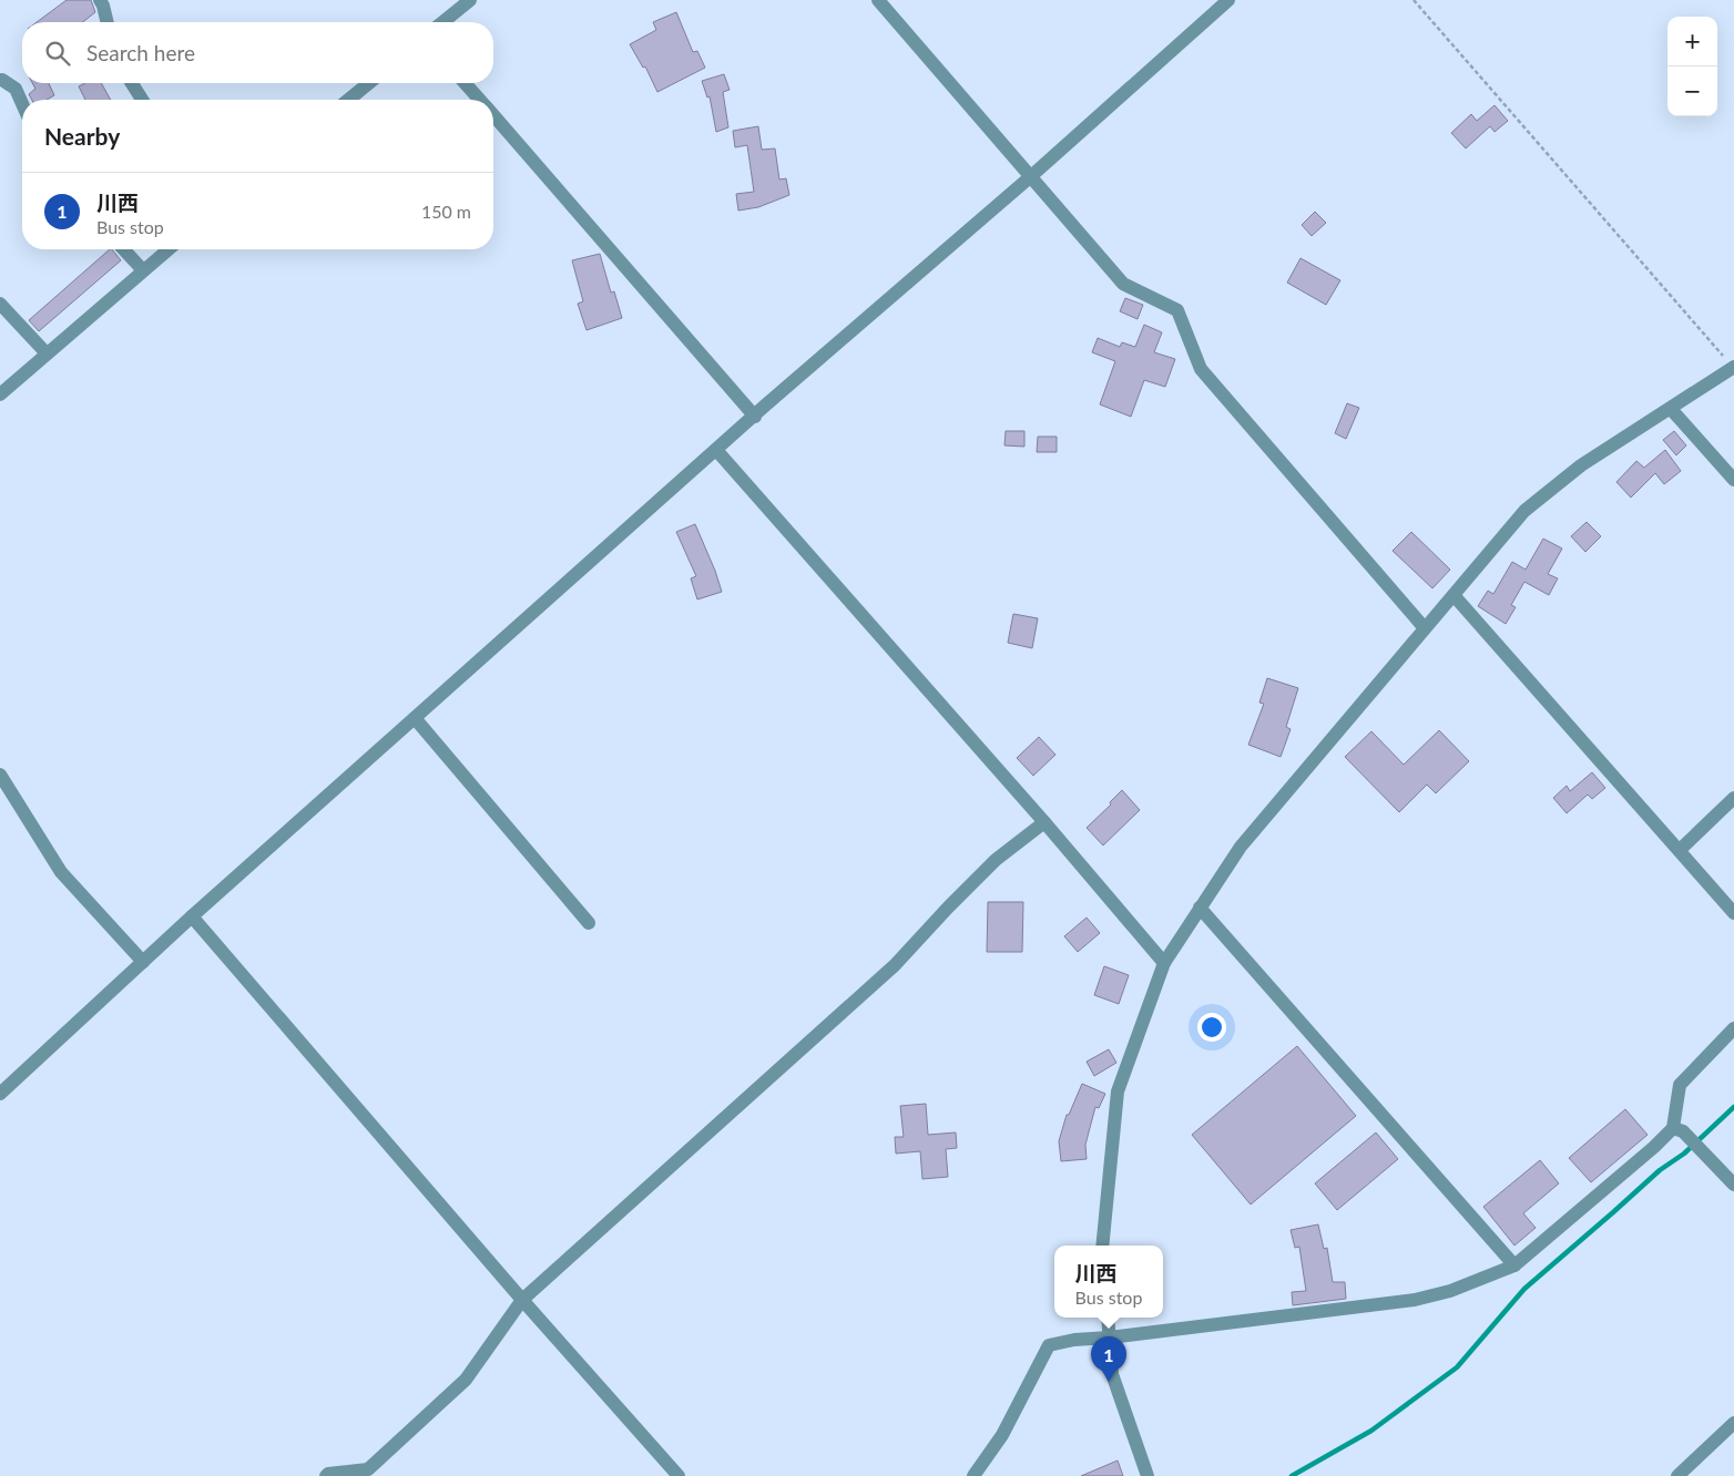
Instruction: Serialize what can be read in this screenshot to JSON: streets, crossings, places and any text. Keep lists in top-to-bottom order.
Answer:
{
  "page": {
    "map_buttons": ["+", "−"],
    "search": "Search here",
    "heading": "Nearby",
    "list": [
      {
        "mark": "1",
        "name": "川西",
        "note": "Bus stop",
        "value": "150 m"
      }
    ],
    "popup": ["川西", "Bus stop"],
    "pins": "1"
  }
}
